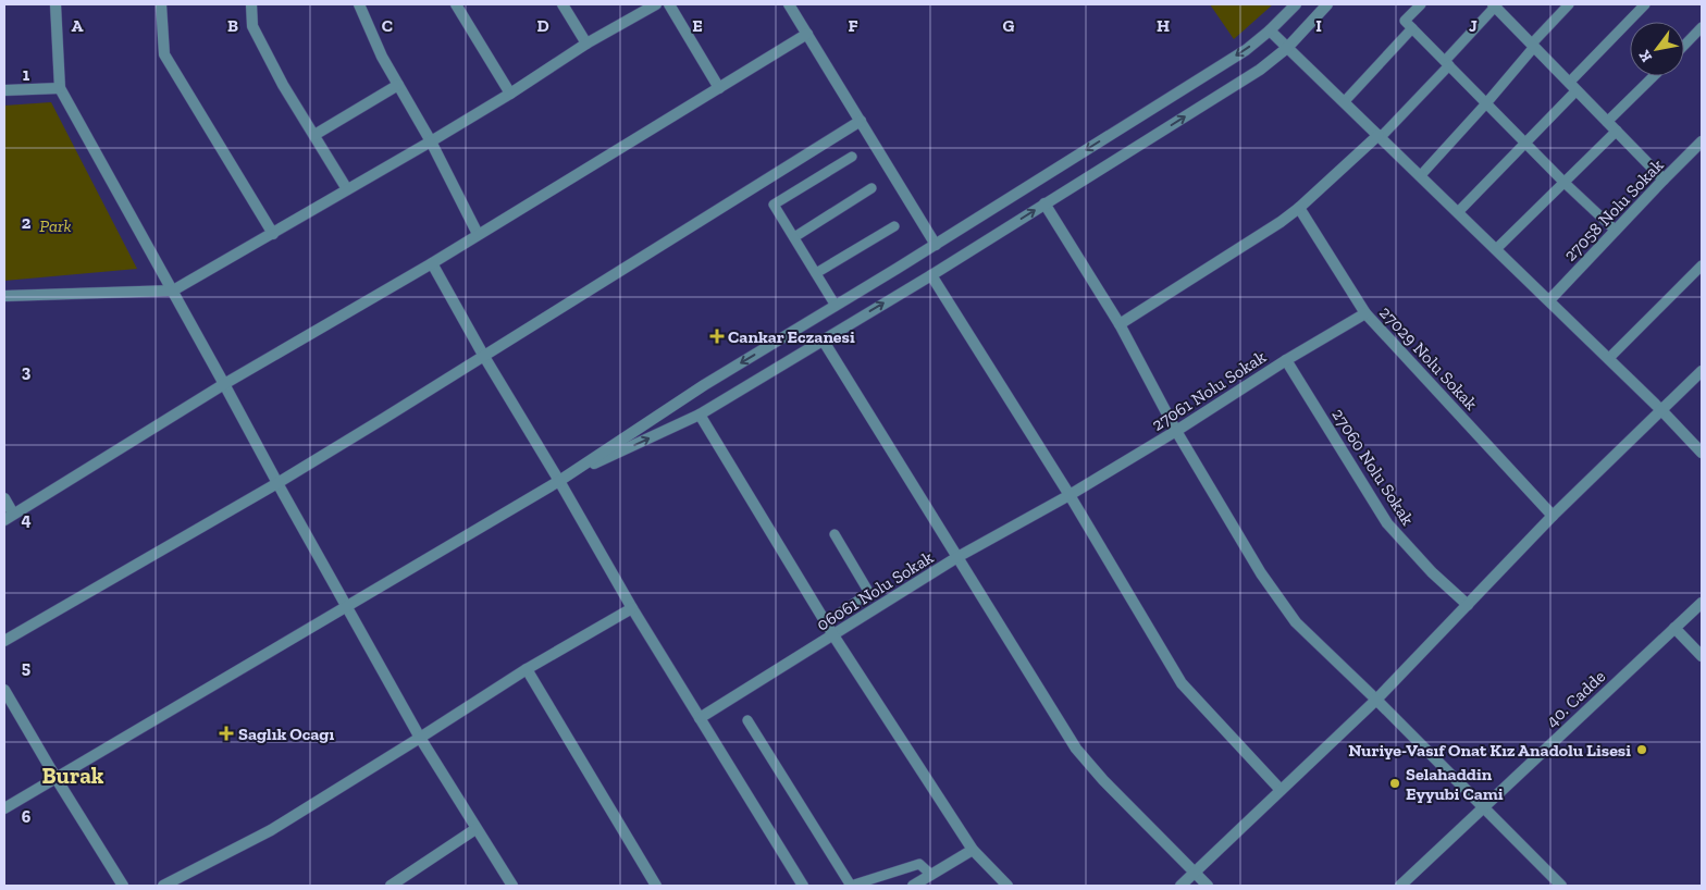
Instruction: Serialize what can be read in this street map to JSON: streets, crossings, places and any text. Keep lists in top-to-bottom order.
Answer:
{
  "streets": {
    "street": [
      "27058 Nolu Sokak",
      "27029 Nolu Sokak",
      "27061 Nolu Sokak",
      "27060 Nolu Sokak",
      "06061 Nolu Sokak",
      "40. Cadde"
    ]
  },
  "crossings": [
    ["27029 Nolu Sokak", "27061 Nolu Sokak"],
    ["27061 Nolu Sokak", "27060 Nolu Sokak"],
    ["27061 Nolu Sokak", "06061 Nolu Sokak"]
  ],
  "districts": ["Burak"],
  "parks": ["Park"],
  "places": {
    "health": ["Cankar Eczanesi", "Saglık Ocagı"],
    "other": ["Nuriye-Vasıf Onat Kız Anadolu Lisesi", "Selahaddin Eyyubi Cami"]
  },
  "north": "bottom left",
  "grid": {
    "columns": [
      "A",
      "B",
      "C",
      "D",
      "E",
      "F",
      "G",
      "H",
      "I",
      "J"
    ],
    "rows": [
      "1",
      "2",
      "3",
      "4",
      "5",
      "6"
    ]
  }
}
